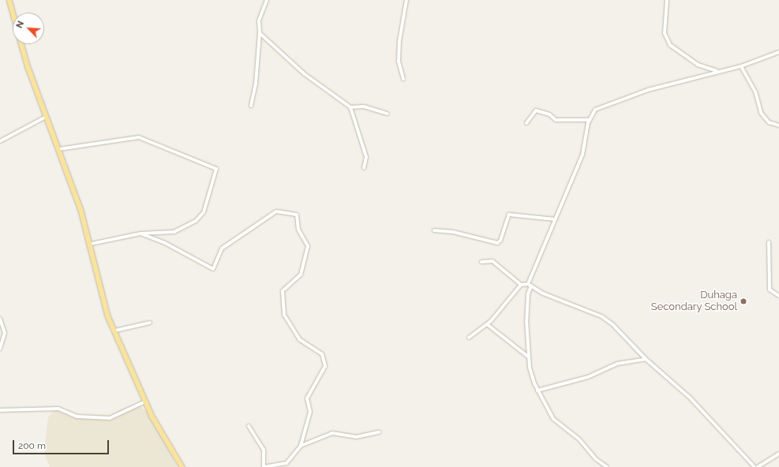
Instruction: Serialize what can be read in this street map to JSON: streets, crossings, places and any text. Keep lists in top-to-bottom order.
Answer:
{
  "places": ["Duhaga Secondary School"],
  "scale_bar": "200 m",
  "north": "top left"
}
